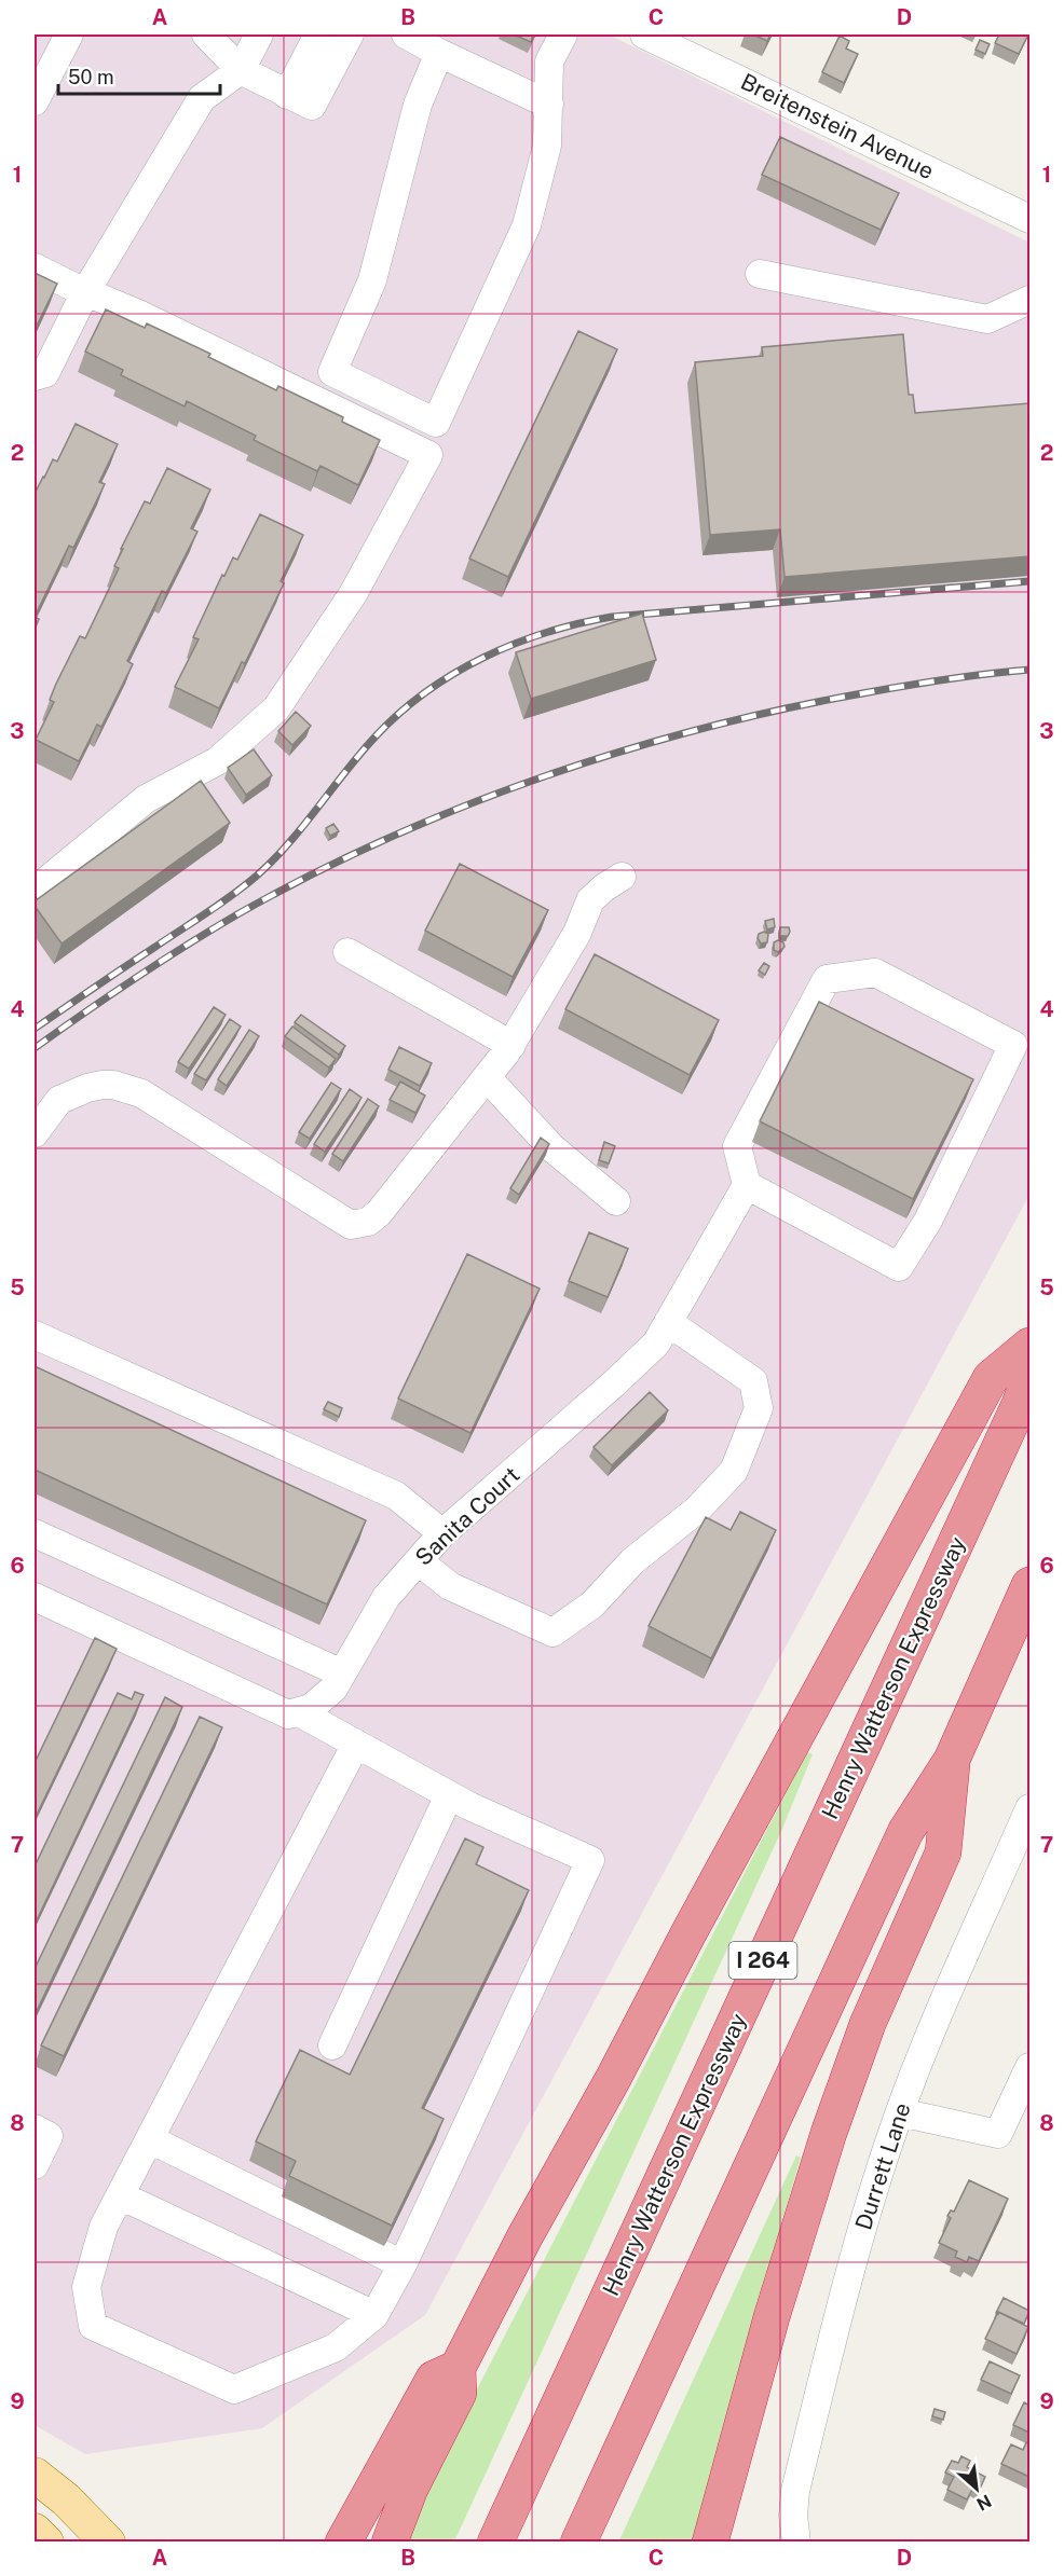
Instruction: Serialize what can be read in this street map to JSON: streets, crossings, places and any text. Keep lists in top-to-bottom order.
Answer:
{
  "streets": {
    "highway": ["Henry Watterson Expressway", "I 264"],
    "street": ["Breitenstein Avenue", "Sanita Court", "Durrett Lane"]
  },
  "scale_bar": "50 m",
  "north": "bottom right",
  "grid": {
    "columns": [
      "A",
      "B",
      "C",
      "D"
    ],
    "rows": [
      "1",
      "2",
      "3",
      "4",
      "5",
      "6",
      "7",
      "8",
      "9"
    ]
  }
}
